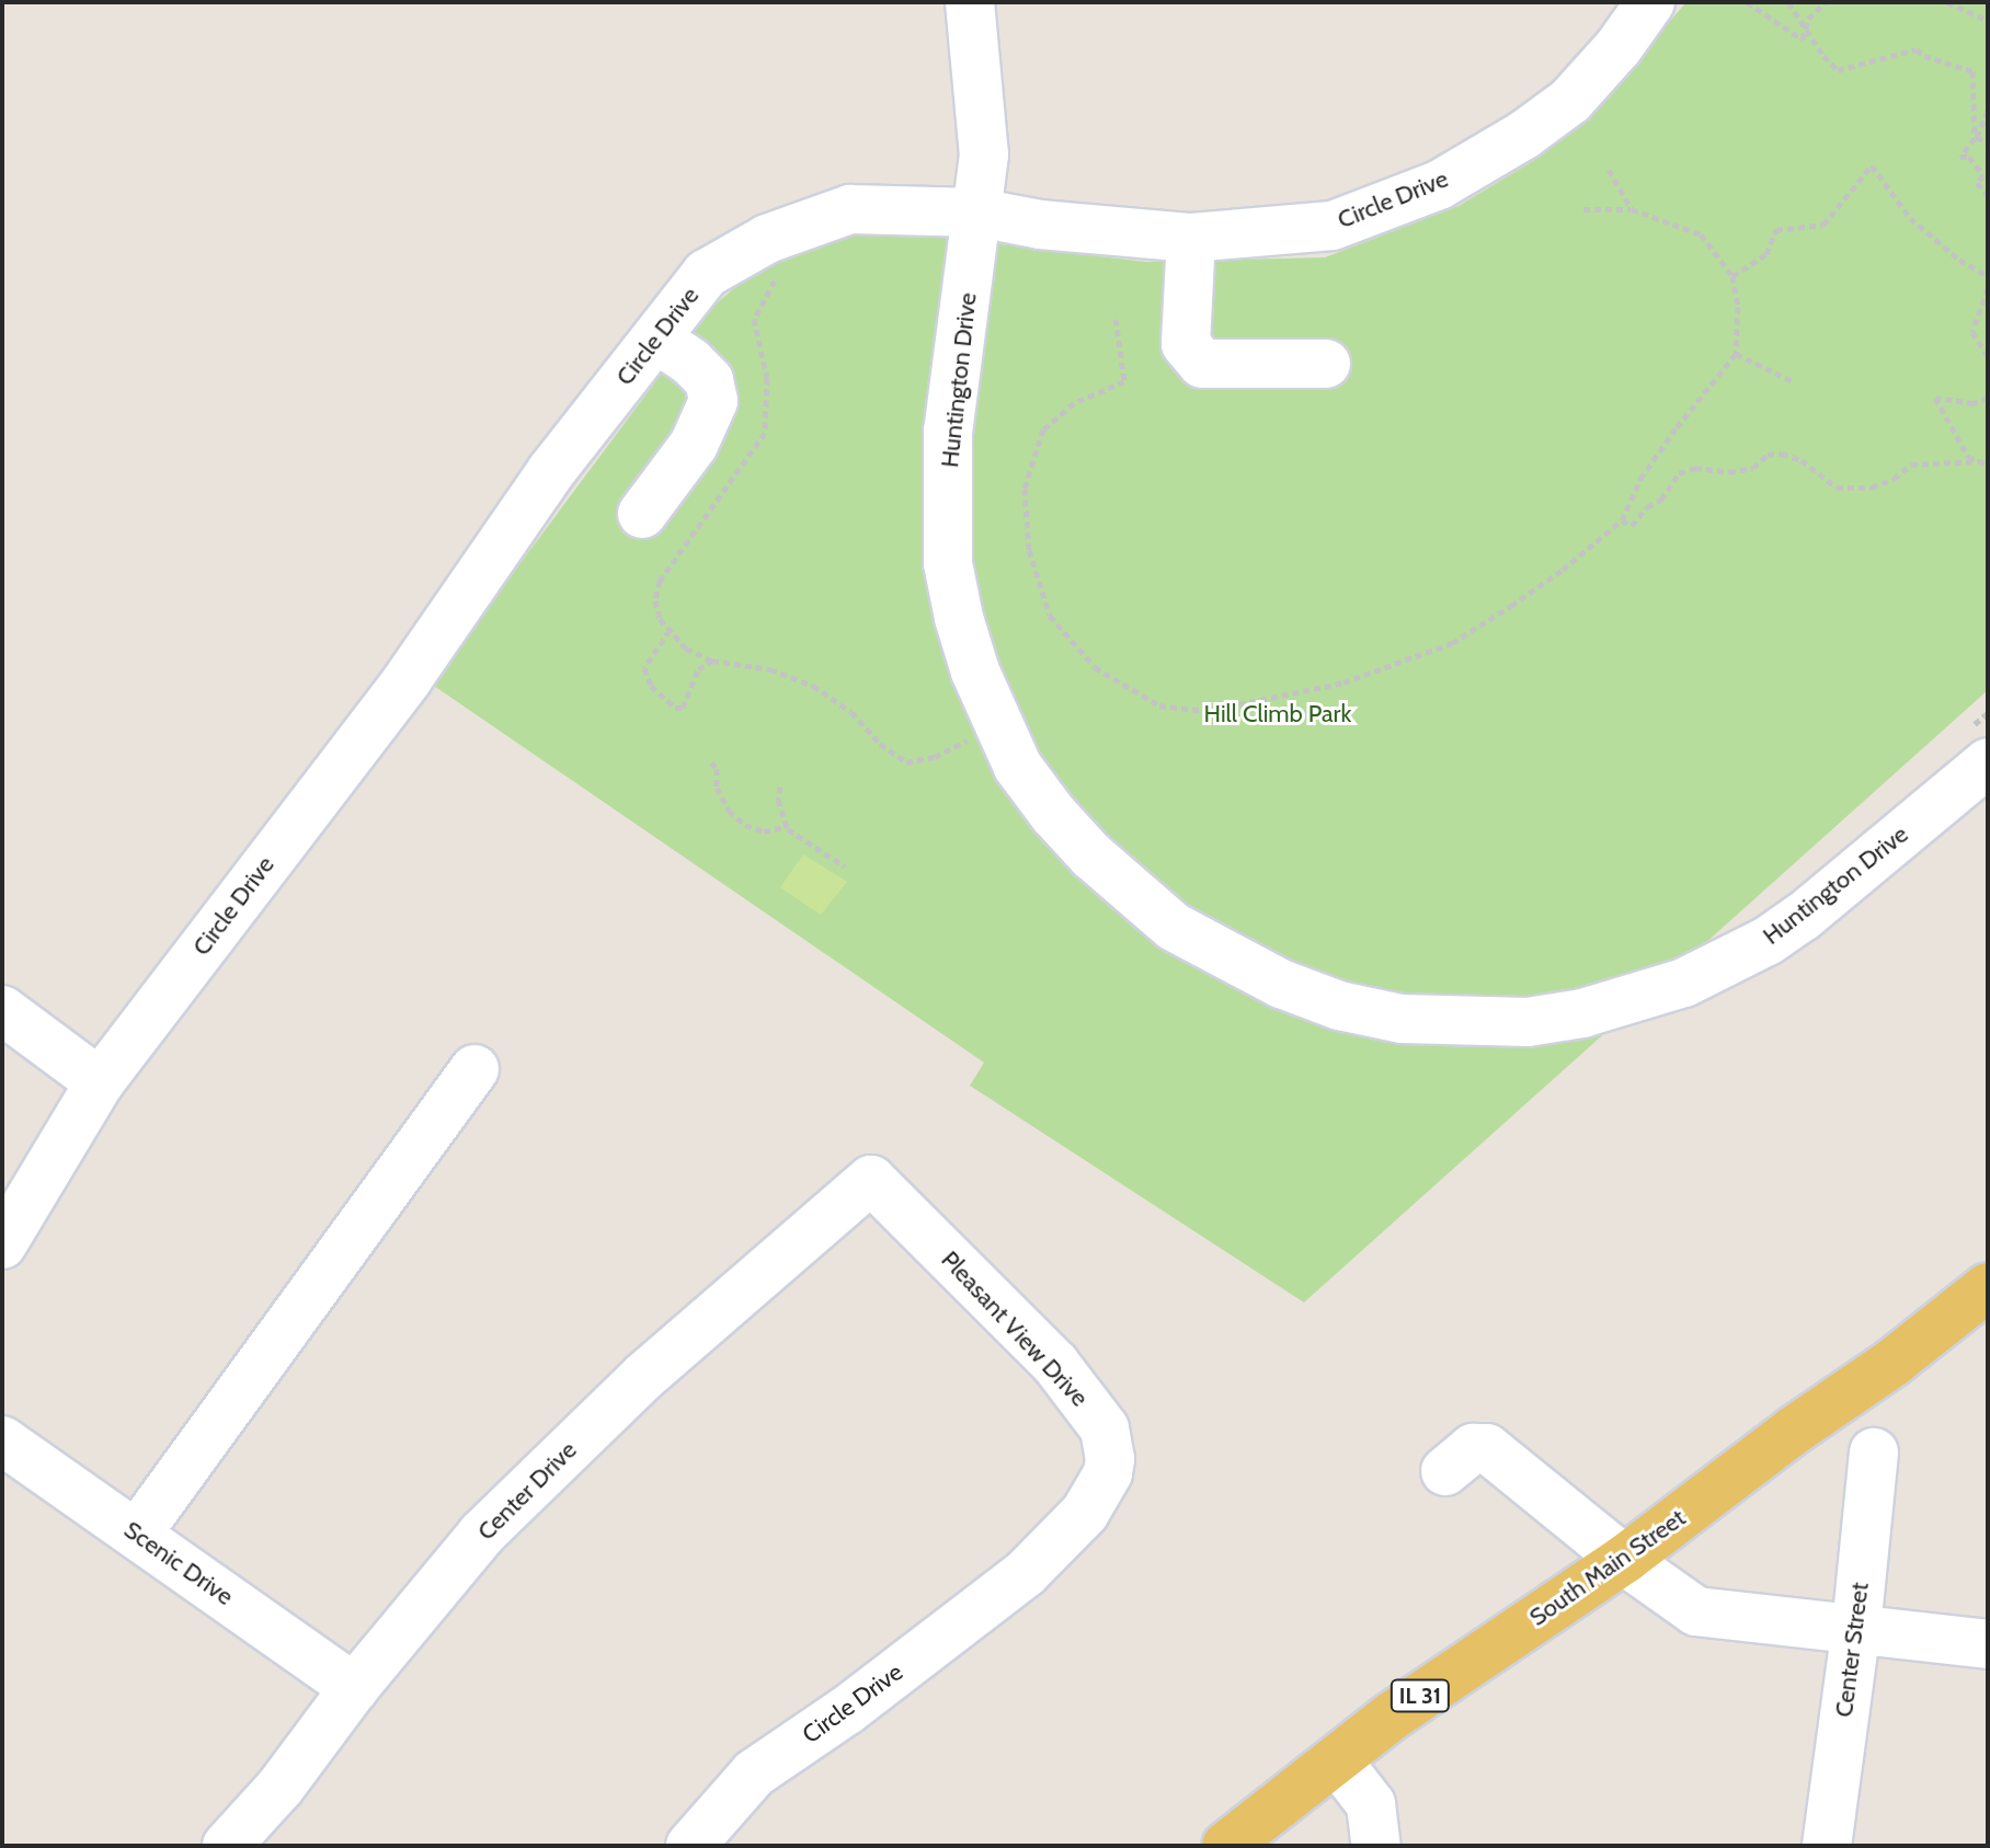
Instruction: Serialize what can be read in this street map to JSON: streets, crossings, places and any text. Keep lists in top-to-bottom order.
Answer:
{
  "streets": {
    "main road": ["South Main Street", "IL 31"],
    "street": [
      "Circle Drive",
      "Huntington Drive",
      "Pleasant View Drive",
      "Center Drive",
      "Scenic Drive",
      "Center Street"
    ]
  },
  "crossings": [
    ["Circle Drive", "Huntington Drive"],
    ["Circle Drive", "Pleasant View Drive"],
    ["Pleasant View Drive", "Center Drive"],
    ["Center Drive", "Scenic Drive"]
  ],
  "parks": ["Hill Climb Park"]
}
